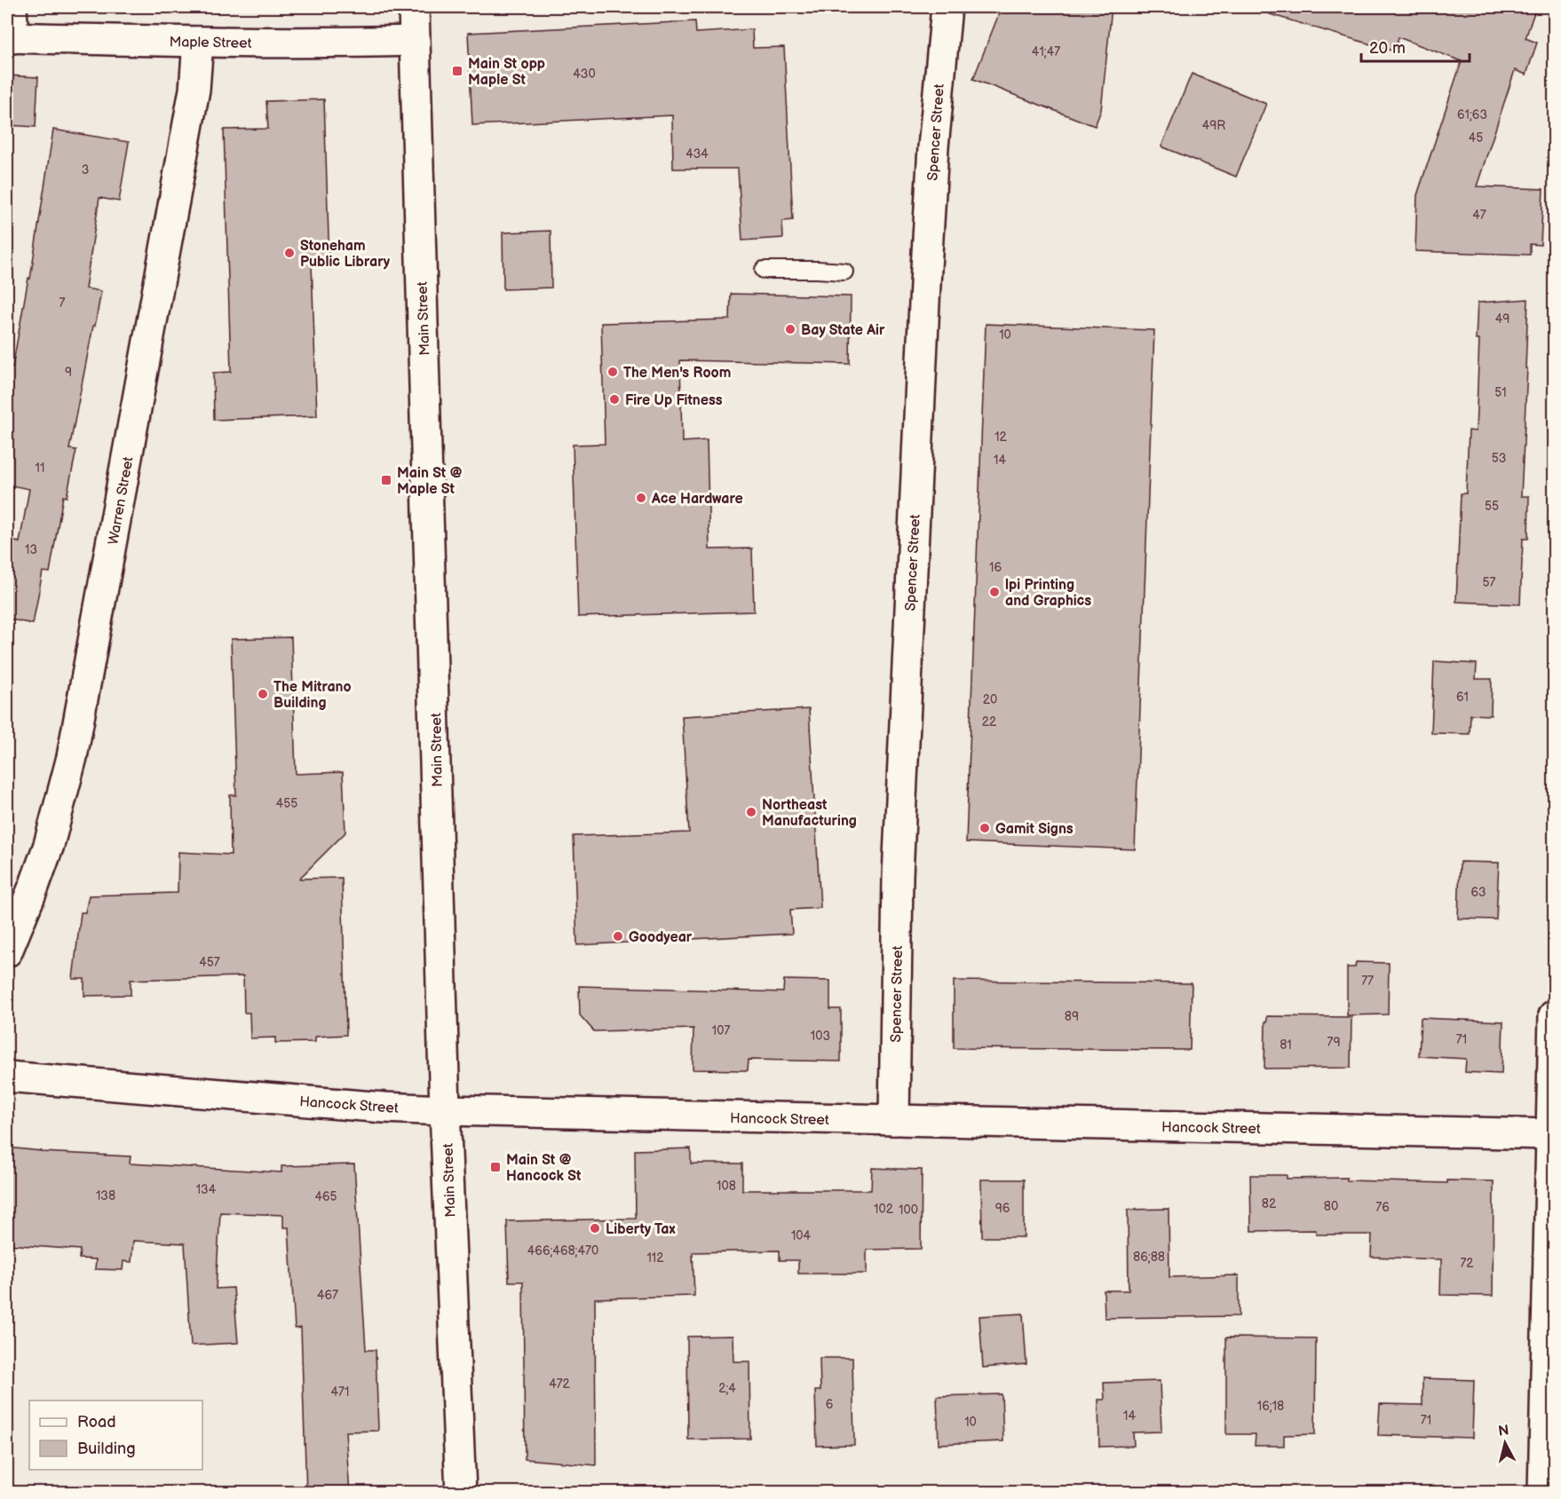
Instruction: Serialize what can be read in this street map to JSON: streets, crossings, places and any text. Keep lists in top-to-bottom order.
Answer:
{
  "streets": {
    "street": [
      "Maple Street",
      "Spencer Street",
      "Main Street",
      "Warren Street",
      "Hancock Street"
    ]
  },
  "crossings": [
    ["Maple Street", "Main Street"],
    ["Maple Street", "Warren Street"],
    ["Spencer Street", "Hancock Street"],
    ["Main Street", "Hancock Street"]
  ],
  "places": {
    "transit": ["Main St opp Maple St", "Main St @ Maple St", "Main St @ Hancock St"],
    "other": [
      "Stoneham Public Library",
      "Bay State Air",
      "The Men's Room",
      "Fire Up Fitness",
      "Ace Hardware",
      "lpi Printing and Graphics",
      "The Mitrano Building",
      "Northeast Manufacturing",
      "Gamit Signs",
      "Goodyear",
      "Liberty Tax"
    ]
  },
  "house_numbers": [
    "41;47",
    "430",
    "61;63",
    "49R",
    "45",
    "434",
    "3",
    "47",
    "7",
    "49",
    "10",
    "9",
    "51",
    "12",
    "53",
    "14",
    "11",
    "55",
    "13",
    "16",
    "57",
    "61",
    "20",
    "22",
    "455",
    "63",
    "457",
    "77",
    "89",
    "107",
    "103",
    "71",
    "79",
    "81",
    "108",
    "134",
    "138",
    "465",
    "82",
    "80",
    "76",
    "96",
    "102",
    "100",
    "104",
    "466;468;470",
    "86;88",
    "112",
    "72",
    "467",
    "472",
    "2;4",
    "471",
    "6",
    "16;18",
    "14",
    "71",
    "10"
  ],
  "legend": ["Road", "Building"],
  "scale_bar": "20 m",
  "north": "top"
}
